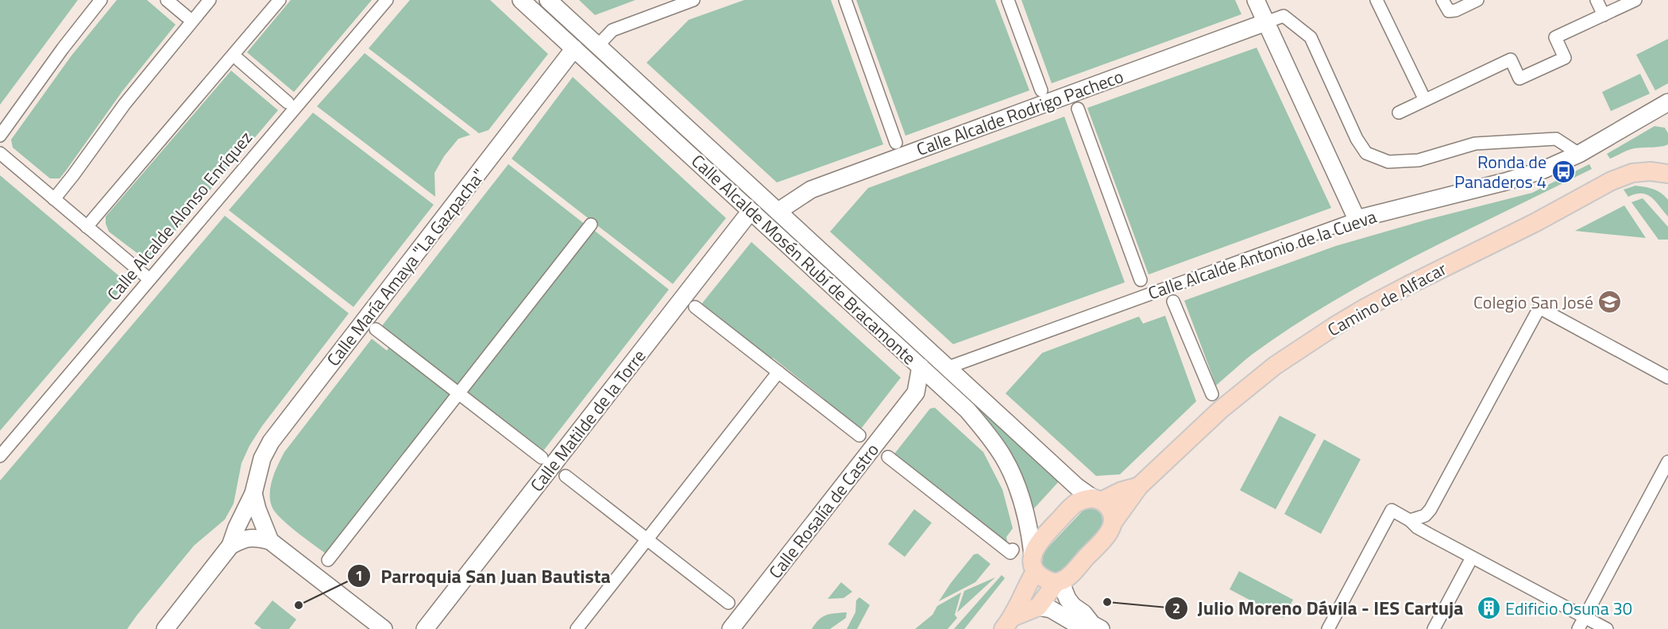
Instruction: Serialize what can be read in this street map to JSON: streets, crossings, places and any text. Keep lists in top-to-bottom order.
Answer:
{
  "streets": {
    "main road": ["Camino de Alfacar"],
    "street": [
      "Calle Alcalde Rodrigo Pacheco",
      "Calle Alcalde Alonso Enríquez",
      "Calle Alcalde Antonio de la Cueva",
      "Calle Alcalde Mosén Rubí de Bracamonte",
      "Calle María Amaya \"La Gazpacha\"",
      "Calle Matilde de la Torre",
      "Calle Rosalía de Castro"
    ]
  },
  "crossings": [
    ["Calle Alcalde Rodrigo Pacheco", "Calle Alcalde Mosén Rubí de Bracamonte"],
    ["Calle Alcalde Antonio de la Cueva", "Calle Alcalde Mosén Rubí de Bracamonte"],
    ["Calle Alcalde Mosén Rubí de Bracamonte", "Calle María Amaya \"La Gazpacha\""],
    ["Calle Alcalde Mosén Rubí de Bracamonte", "Camino de Alfacar"],
    ["Calle Alcalde Mosén Rubí de Bracamonte", "Calle Matilde de la Torre"],
    ["Calle Alcalde Mosén Rubí de Bracamonte", "Calle Rosalía de Castro"]
  ],
  "places": {
    "bus stop": ["Ronda de Panaderos 4"],
    "school or university": ["Colegio San José"],
    "other": ["Julio Moreno Dávila - IES Cartuja", "Parroquia San Juan Bautista"],
    "building": ["Edificio Osuna 30"]
  }
}
